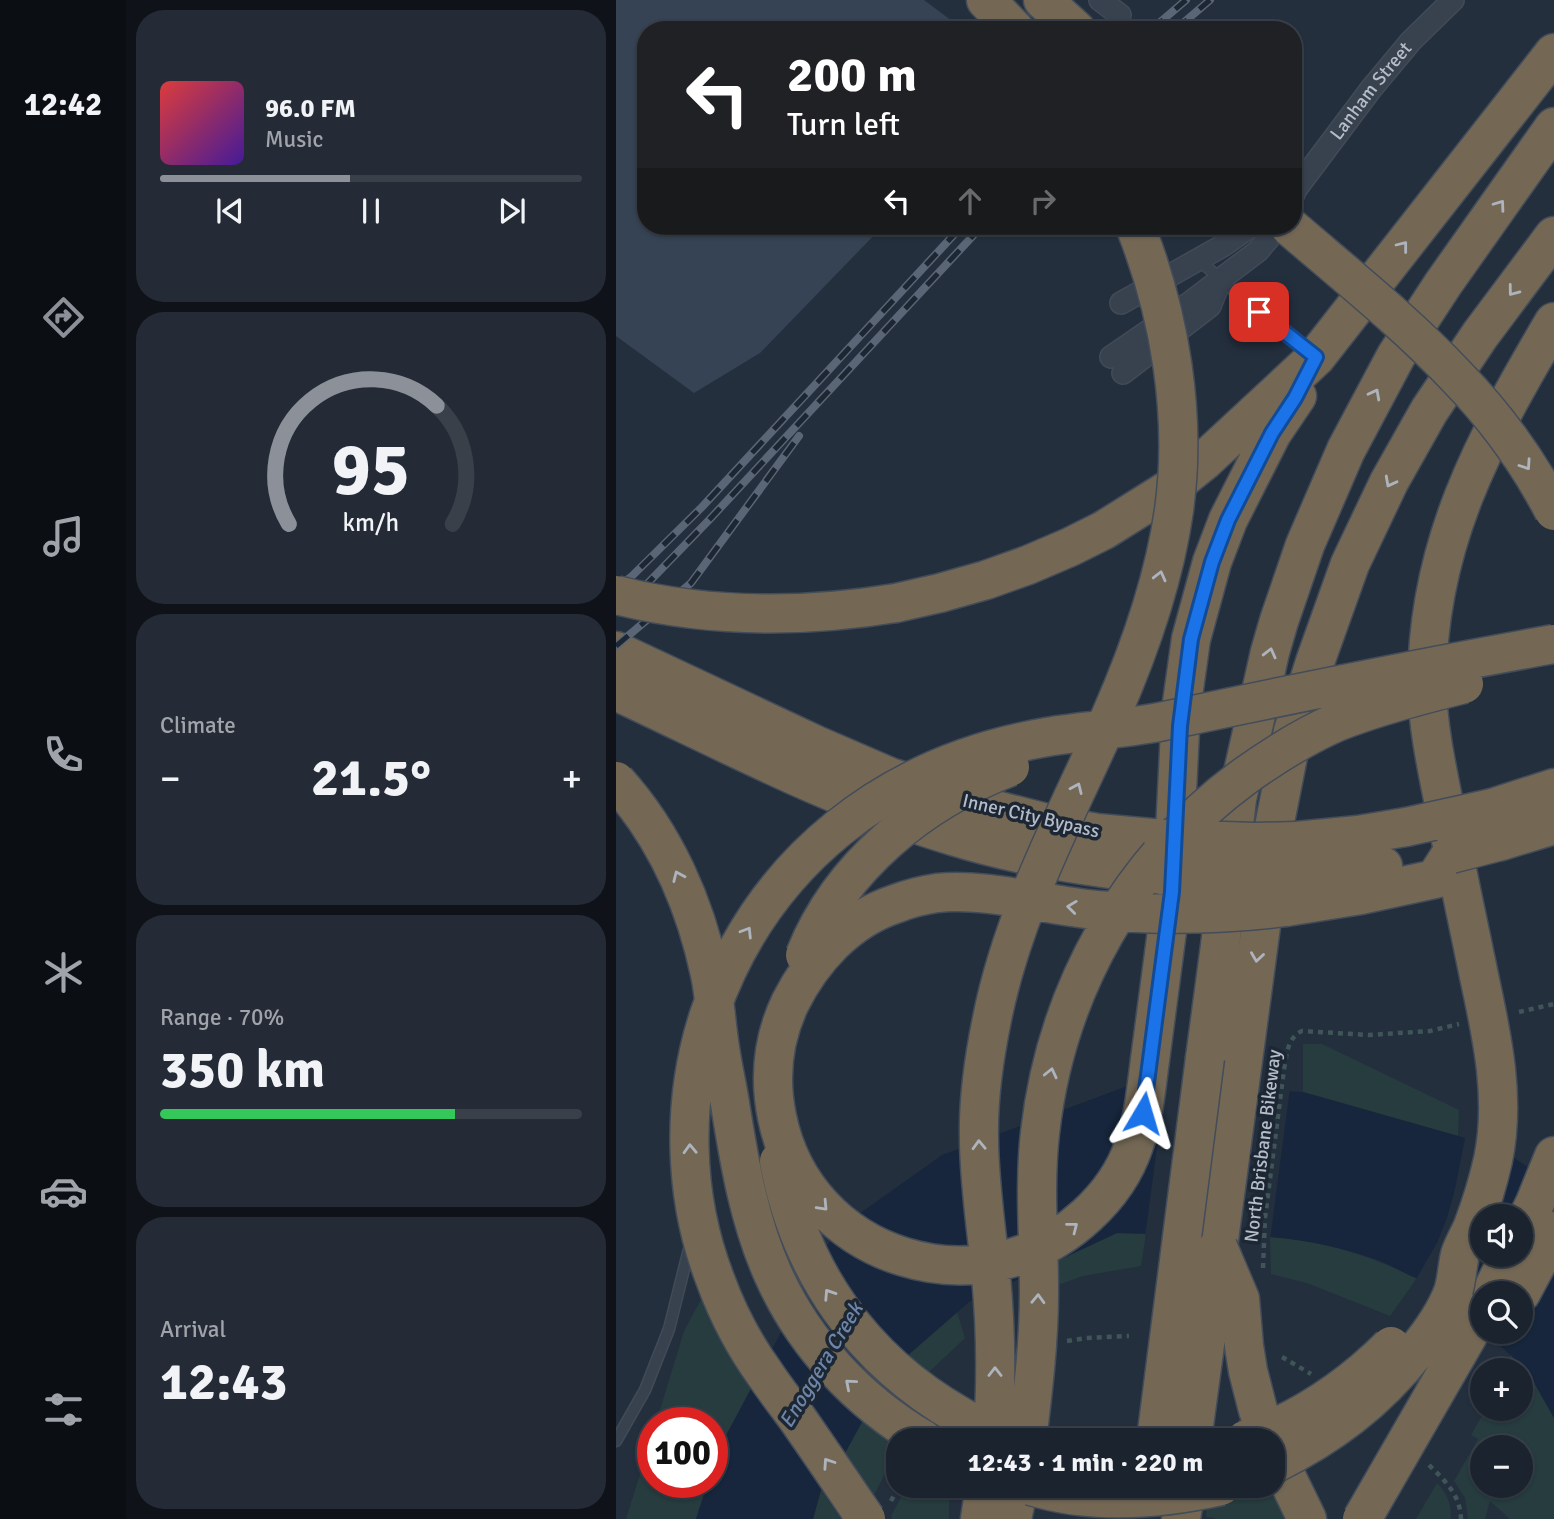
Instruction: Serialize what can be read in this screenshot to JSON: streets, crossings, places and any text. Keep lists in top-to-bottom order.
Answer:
{
  "streets": {
    "highway": ["Inner City Bypass"],
    "street": ["Lanham Street"],
    "path": ["North Brisbane Bikeway"]
  },
  "water": ["Enoggera Creek"],
  "page": {
    "tabs": "12:42",
    "turn": ["200 m", "Turn left"],
    "song": ["96.0 FM", "Music"],
    "tile": [
      "Climate",
      ["Range · 70%", "350 km"],
      ["Arrival", "12:43"]
    ],
    "heat": ["−", "21.5°", "+"],
    "map_buttons": ["+", "−"],
    "limit": "100",
    "trip": "12:43 · 1 min · 220 m",
    "gauge": ["95", "km/h"]
  }
}
